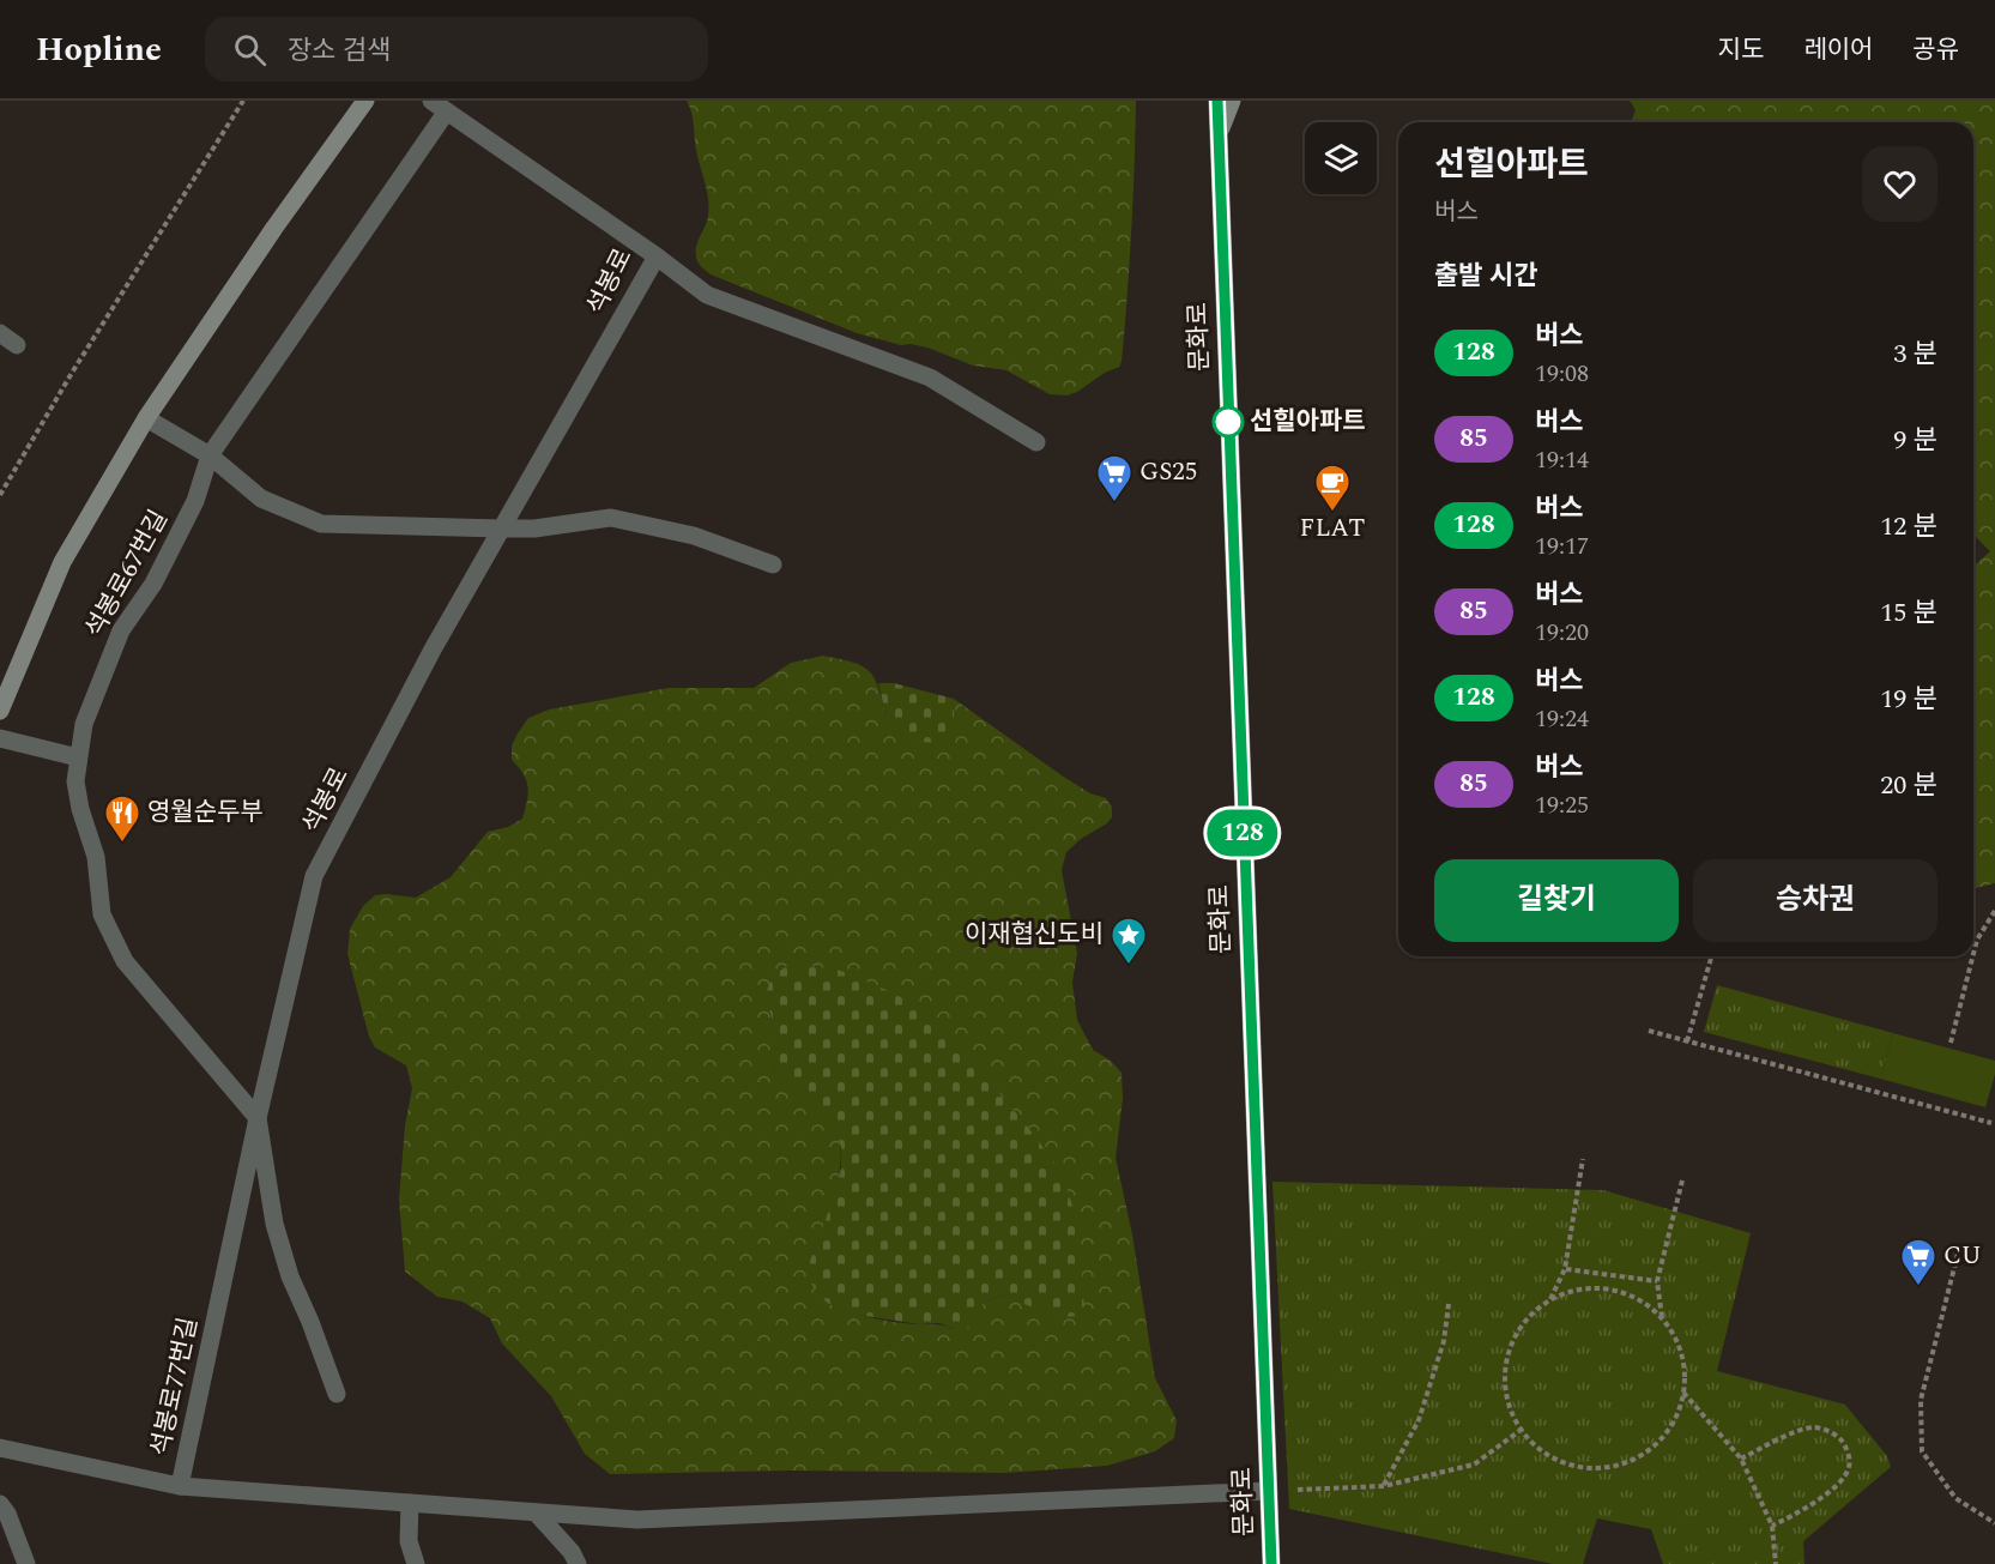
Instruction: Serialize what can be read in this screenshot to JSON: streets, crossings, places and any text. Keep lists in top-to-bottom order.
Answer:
{
  "streets": {
    "main road": ["문화로"],
    "street": ["석봉로", "석봉로67번길", "석봉로77번길"]
  },
  "crossings": [
    ["석봉로", "석봉로67번길"],
    ["석봉로", "석봉로77번길"],
    ["석봉로67번길", "석봉로77번길"]
  ],
  "places": {
    "other": ["선힐아파트"],
    "supermarket": ["GS25", "CU"],
    "cafe": ["FLAT"],
    "restaurant": ["영월순두부"],
    "place": ["이재협신도비"]
  },
  "lines": ["bus line 128"],
  "page": {
    "header": "Hopline",
    "search": "장소 검색",
    "nav": ["지도", "레이어", "공유"],
    "on_map": "128",
    "heading": [
      ["선힐아파트", "버스"],
      "출발 시간"
    ],
    "list": [
      {
        "mark": "128",
        "name": "버스",
        "note": "19:08",
        "value": "3 분"
      },
      {
        "mark": "85",
        "name": "버스",
        "note": "19:14",
        "value": "9 분"
      },
      {
        "mark": "128",
        "name": "버스",
        "note": "19:17",
        "value": "12 분"
      },
      {
        "mark": "85",
        "name": "버스",
        "note": "19:20",
        "value": "15 분"
      },
      {
        "mark": "128",
        "name": "버스",
        "note": "19:24",
        "value": "19 분"
      },
      {
        "mark": "85",
        "name": "버스",
        "note": "19:25",
        "value": "20 분"
      }
    ],
    "buttons": ["길찾기", "승차권"]
  }
}
